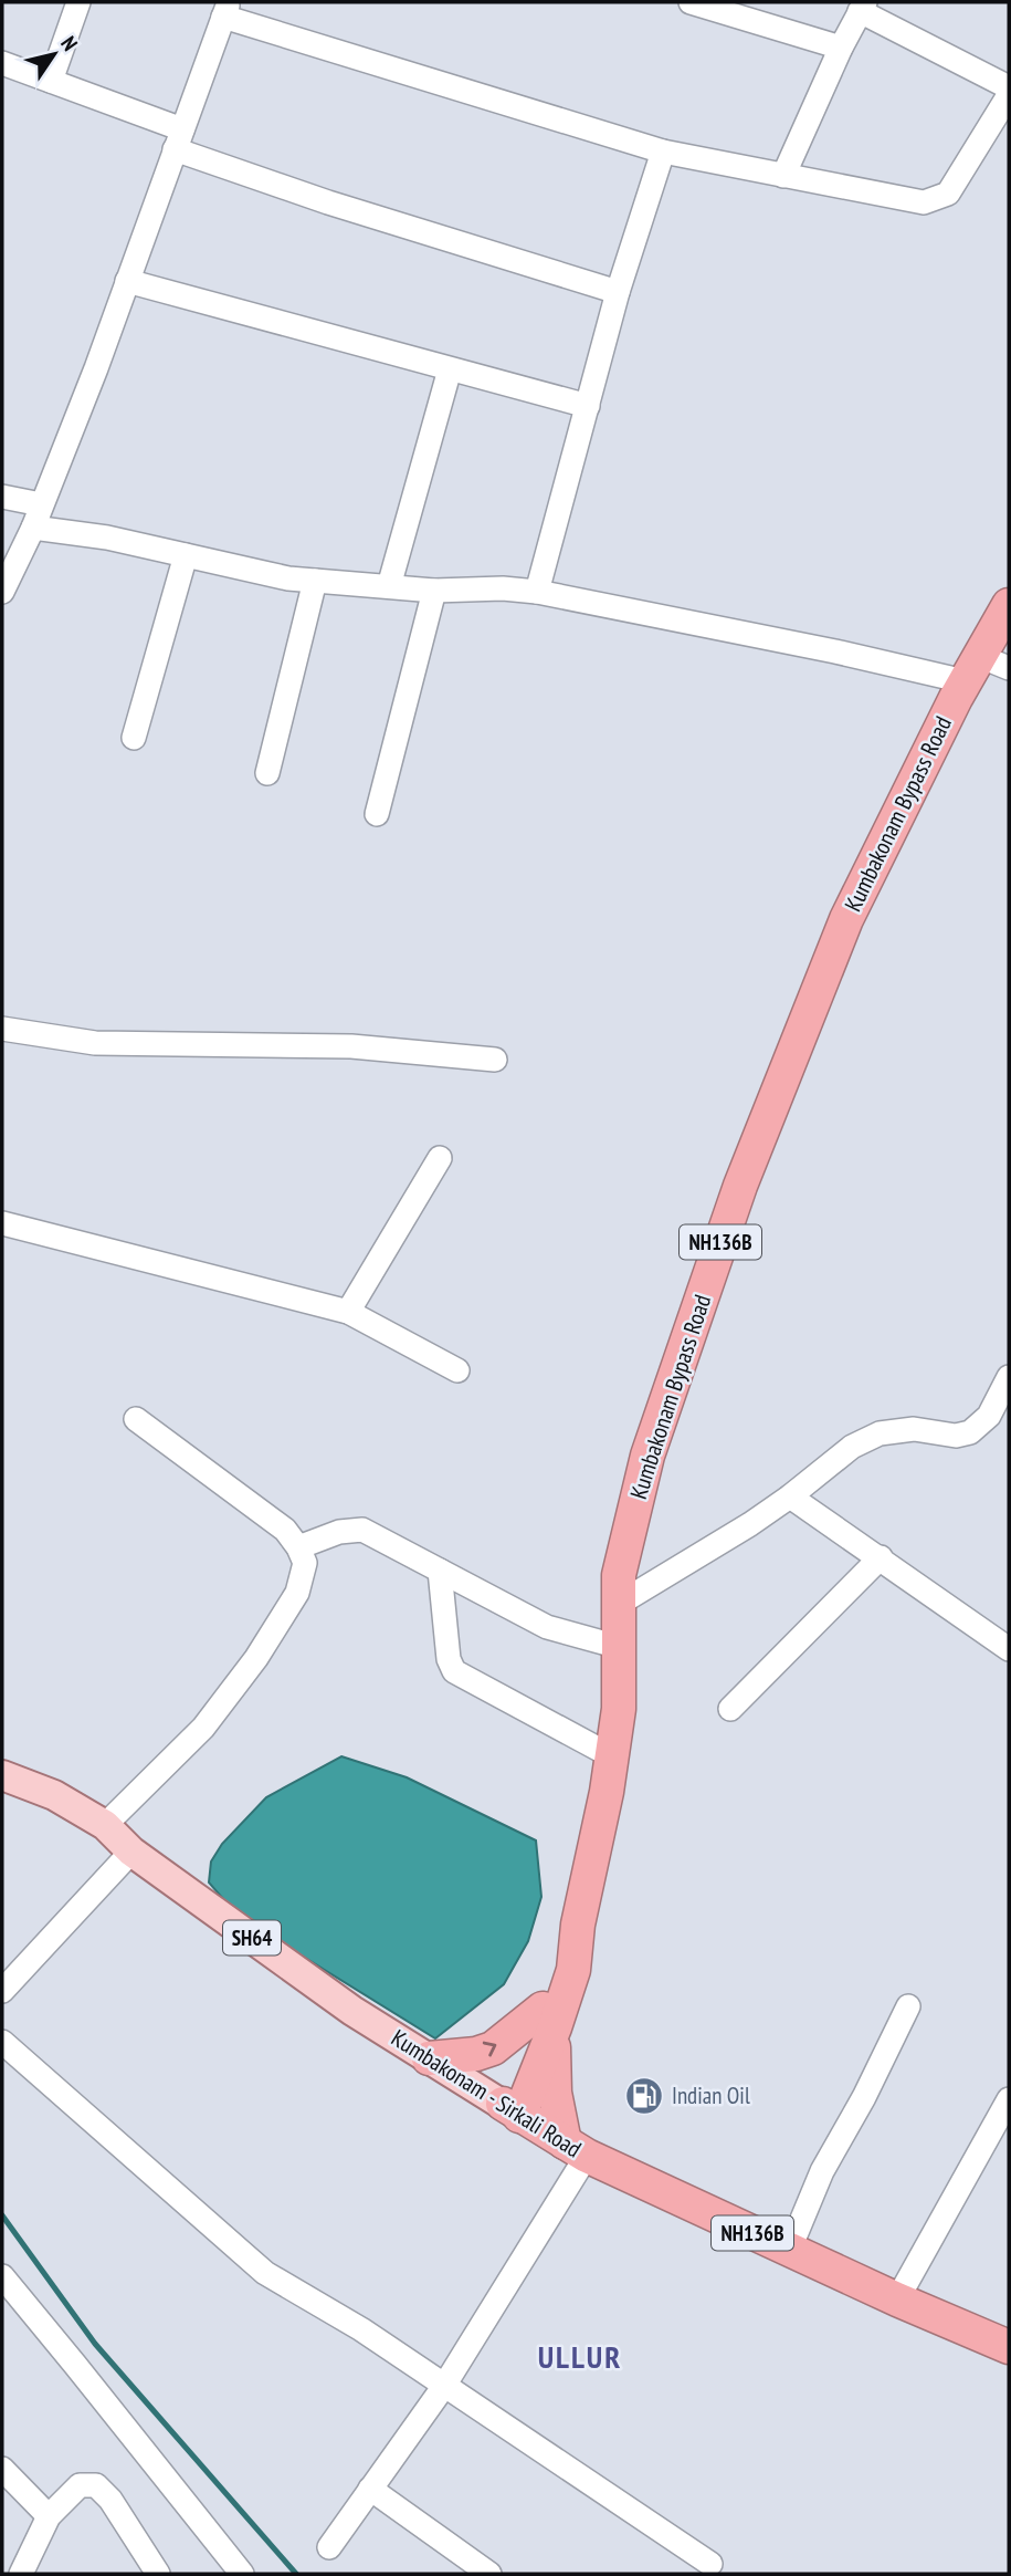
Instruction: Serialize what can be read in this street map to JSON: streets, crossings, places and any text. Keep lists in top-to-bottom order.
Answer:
{
  "streets": {
    "highway": ["Kumbakonam Bypass Road", "NH136B", "Kumbakonam - Sirkali Road"],
    "main road": ["SH64"]
  },
  "crossings": [
    ["Kumbakonam Bypass Road", "Kumbakonam - Sirkali Road"]
  ],
  "districts": ["ULLUR"],
  "places": {
    "fuel station": ["Indian Oil"]
  },
  "north": "top right"
}
